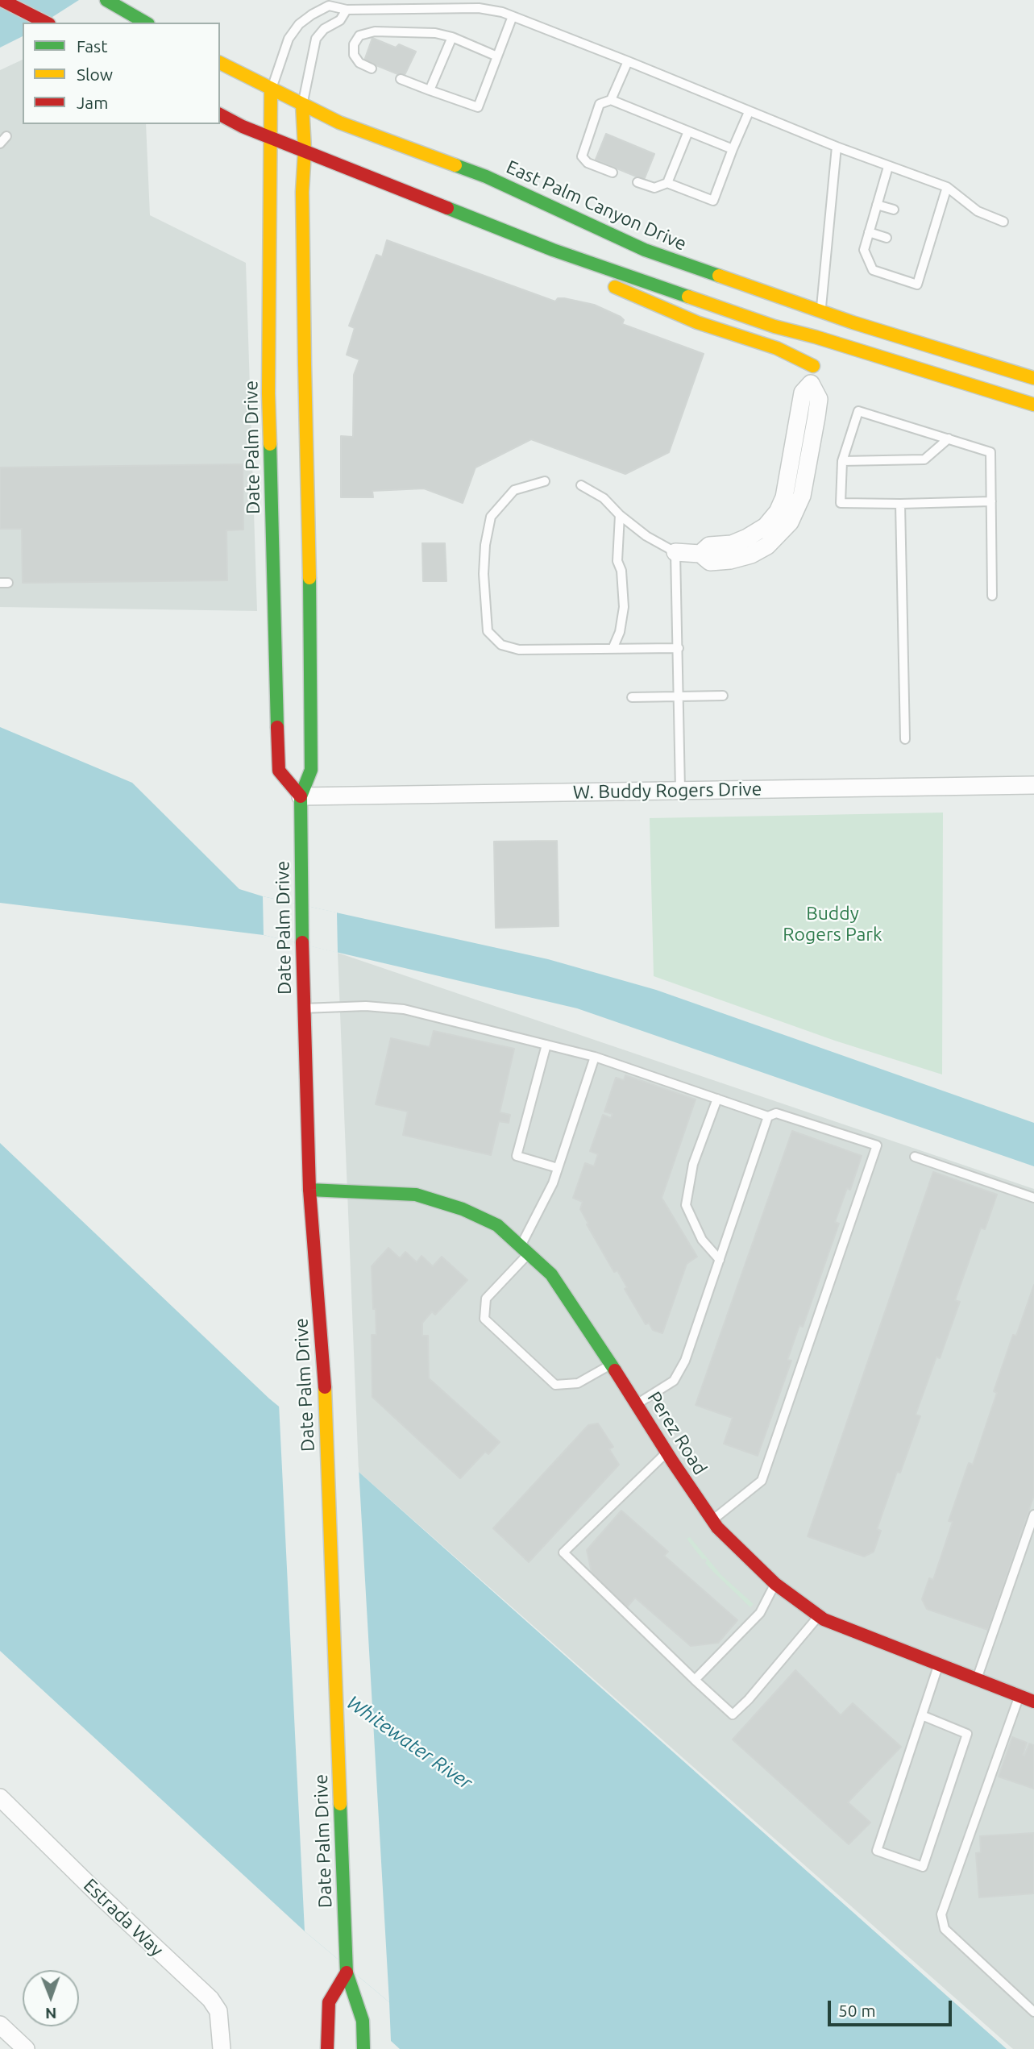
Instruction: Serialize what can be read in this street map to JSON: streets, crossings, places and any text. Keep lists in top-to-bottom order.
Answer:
{
  "streets": {
    "main road": ["East Palm Canyon Drive", "Date Palm Drive", "Perez Road"],
    "street": ["W. Buddy Rogers Drive", "Estrada Way"]
  },
  "crossings": [
    ["East Palm Canyon Drive", "Date Palm Drive"],
    ["Date Palm Drive", "W. Buddy Rogers Drive"],
    ["Date Palm Drive", "Perez Road"]
  ],
  "water": ["Whitewater River"],
  "parks": ["Buddy Rogers Park"],
  "legend": ["Fast", "Slow", "Jam"],
  "scale_bar": "50 m",
  "north": "bottom"
}
